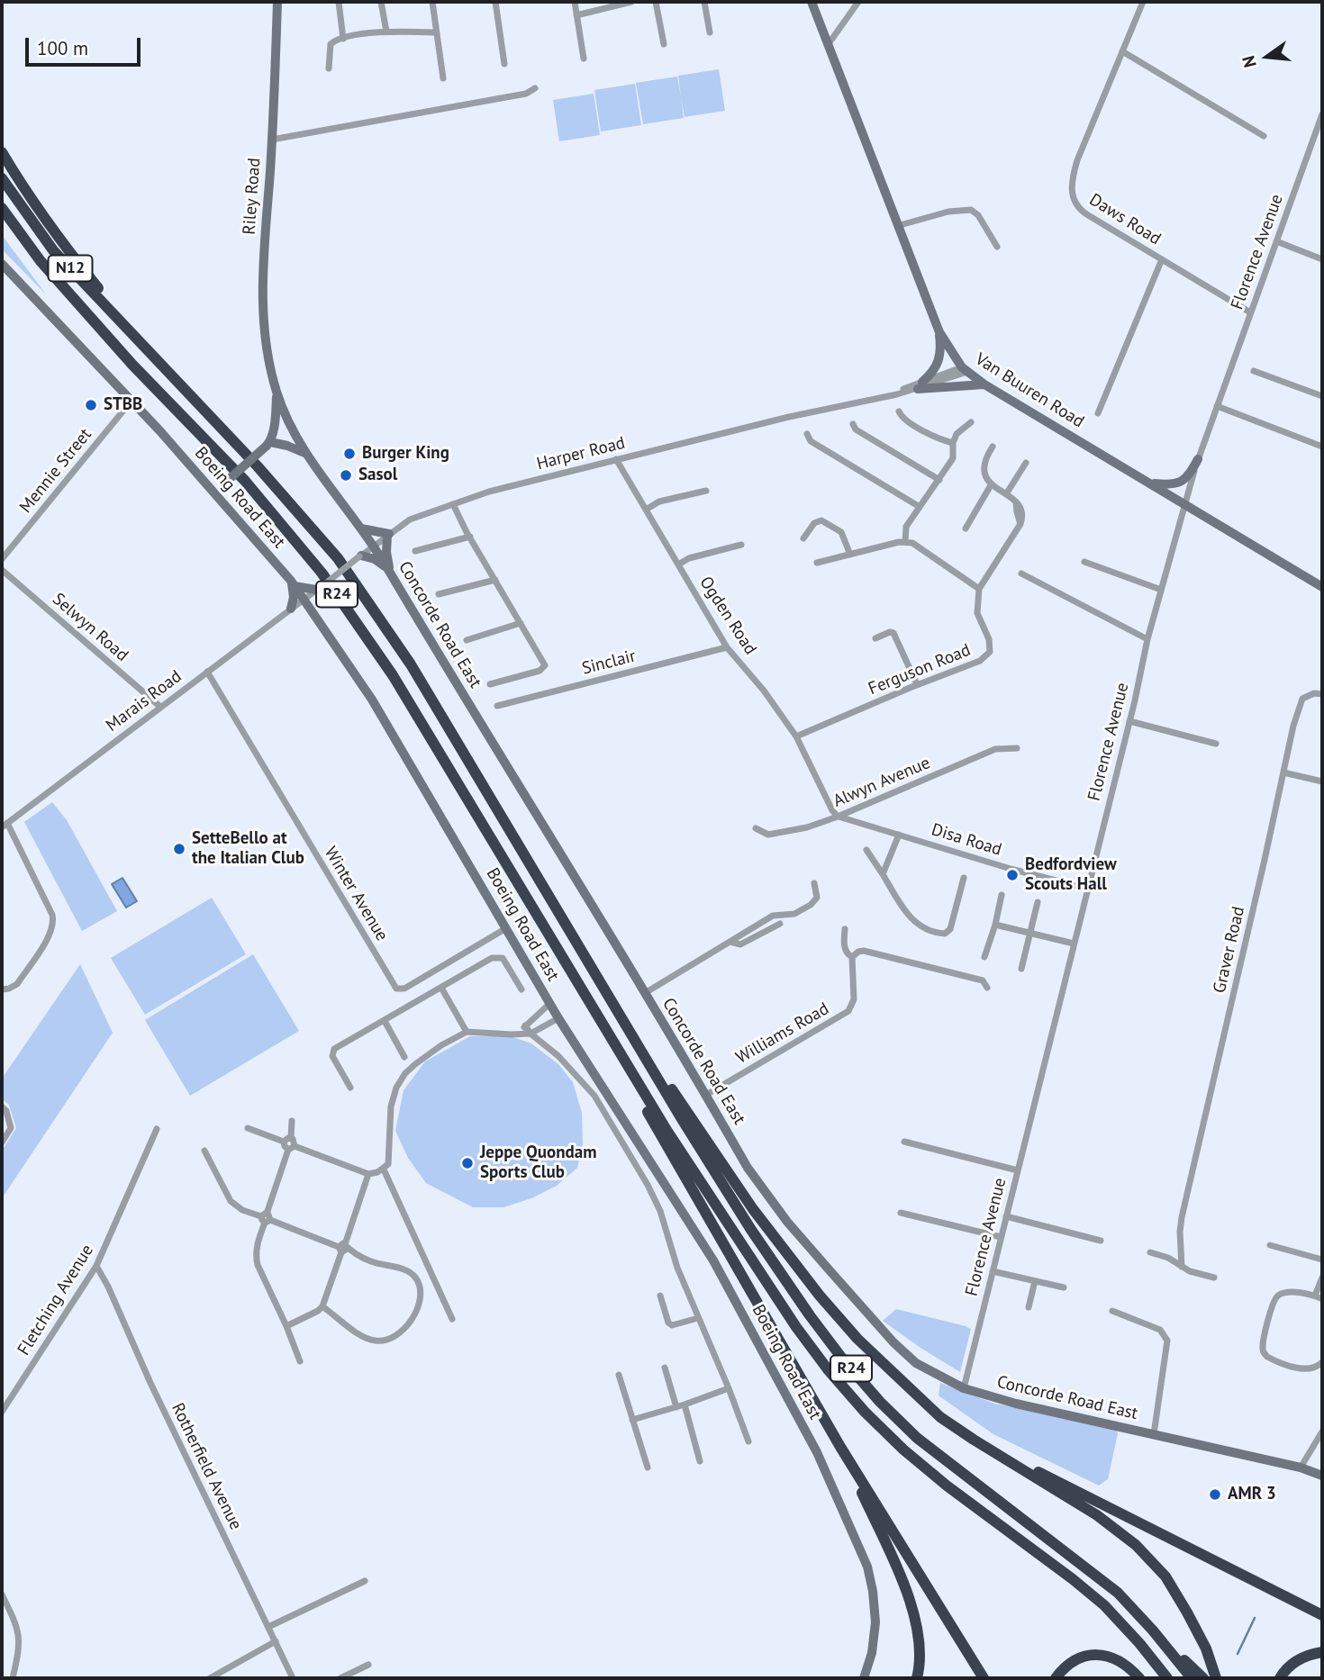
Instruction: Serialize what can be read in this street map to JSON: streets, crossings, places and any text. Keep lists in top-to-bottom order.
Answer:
{
  "streets": {
    "highway": ["N12", "R24"],
    "main road": [
      "Riley Road",
      "Van Buuren Road",
      "Boeing Road East",
      "Concorde Road East"
    ],
    "street": [
      "Daws Road",
      "Florence Avenue",
      "Harper Road",
      "Mennie Street",
      "Ogden Road",
      "Selwyn Road",
      "Sinclair",
      "Ferguson Road",
      "Marais Road",
      "Alwyn Avenue",
      "Disa Road",
      "Winter Avenue",
      "Graver Road",
      "Williams Road",
      "Fletching Avenue",
      "Rotherfield Avenue"
    ]
  },
  "crossings": [
    ["Riley Road", "Concorde Road East"],
    ["Daws Road", "Florence Avenue"],
    ["Florence Avenue", "Van Buuren Road"],
    ["Florence Avenue", "Concorde Road East"],
    ["Florence Avenue", "Disa Road"],
    ["N12", "R24"],
    ["Van Buuren Road", "Harper Road"],
    ["Harper Road", "Boeing Road East"],
    ["Harper Road", "Ogden Road"],
    ["Harper Road", "Concorde Road East"],
    ["Harper Road", "Marais Road"],
    ["Mennie Street", "Boeing Road East"],
    ["Boeing Road East", "Marais Road"],
    ["Boeing Road East", "Winter Avenue"],
    ["Ogden Road", "Sinclair"],
    ["Ogden Road", "Ferguson Road"],
    ["Ogden Road", "Alwyn Avenue"],
    ["Ogden Road", "Disa Road"],
    ["Concorde Road East", "Williams Road"],
    ["Selwyn Road", "Marais Road"],
    ["Marais Road", "Winter Avenue"],
    ["Alwyn Avenue", "Disa Road"],
    ["Fletching Avenue", "Rotherfield Avenue"]
  ],
  "places": [
    "STBB",
    "Burger King",
    "Sasol",
    "SetteBello at the Italian Club",
    "Bedfordview Scouts Hall",
    "Jeppe Quondam Sports Club",
    "AMR 3"
  ],
  "scale_bar": "100 m",
  "north": "left"
}
